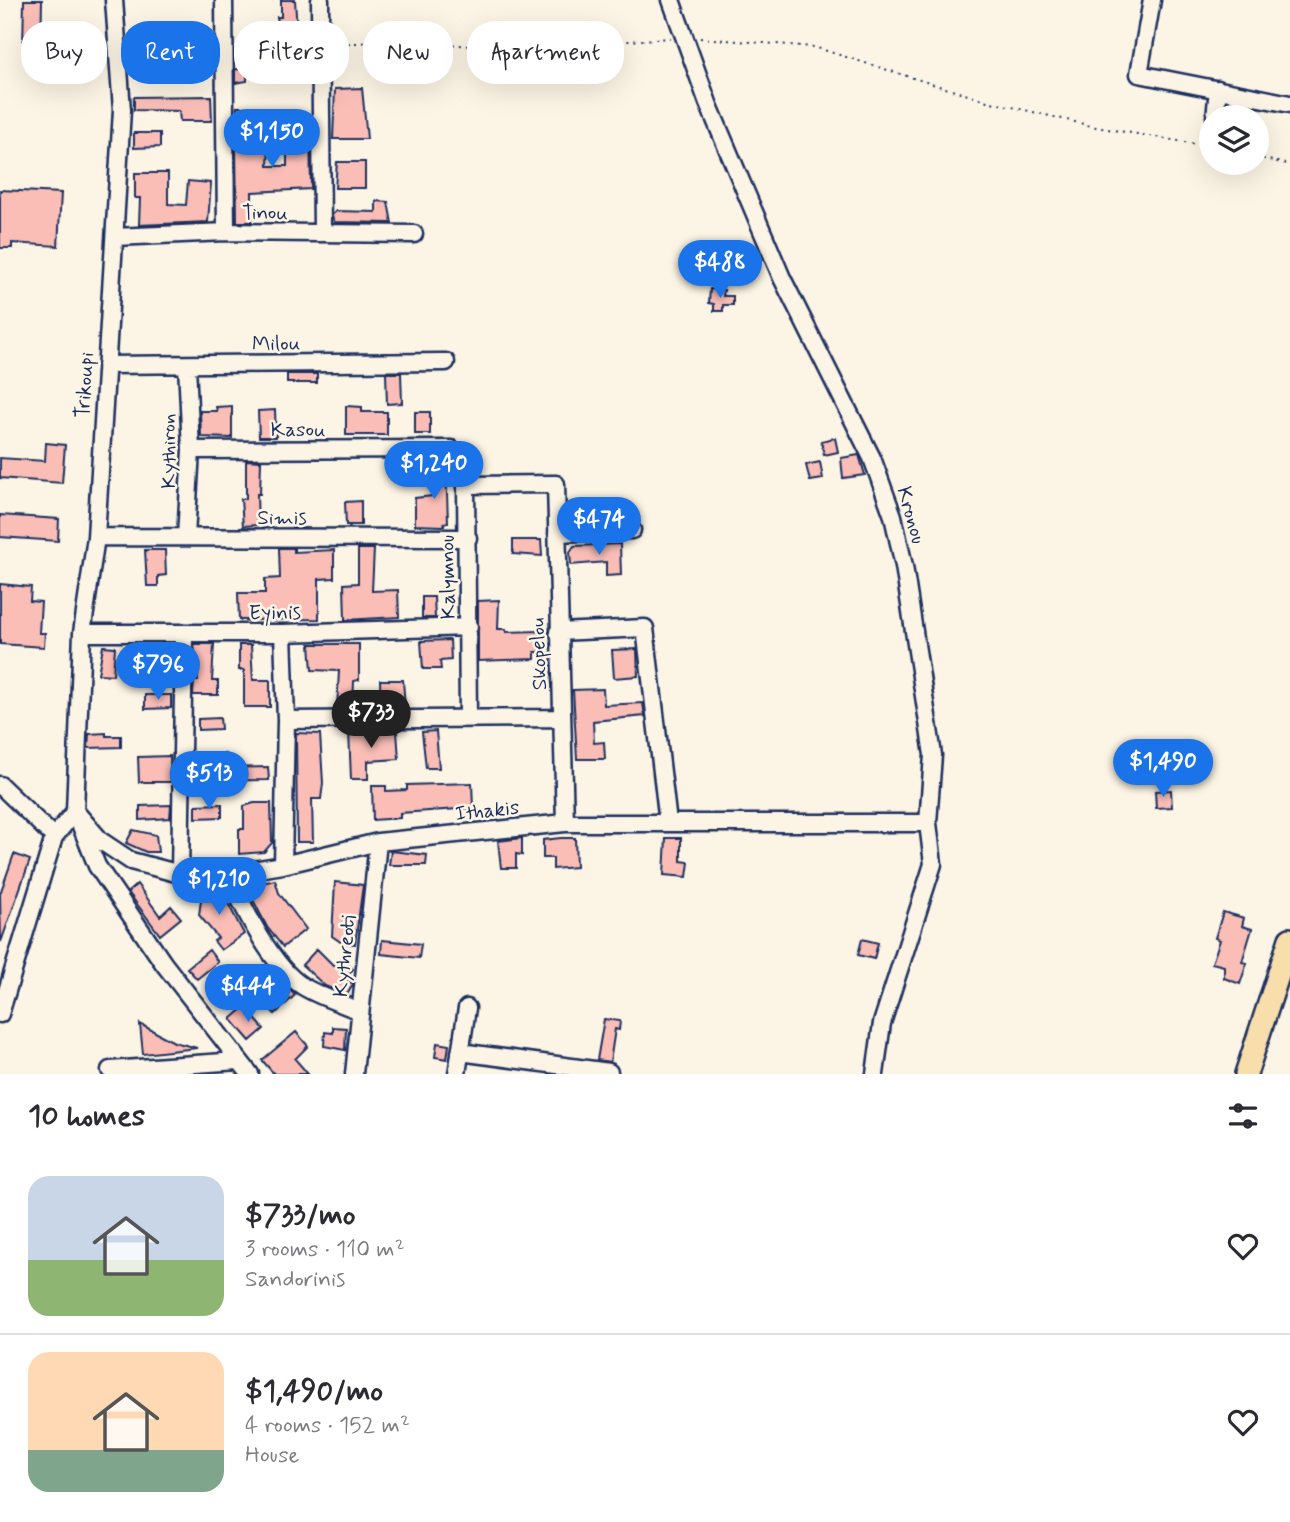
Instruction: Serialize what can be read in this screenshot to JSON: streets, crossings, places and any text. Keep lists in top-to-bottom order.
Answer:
{
  "streets": {
    "street": [
      "Tinou",
      "Milou",
      "Trikoupi",
      "Kasou",
      "Kythiron",
      "Kronou",
      "Simis",
      "Kalymnou",
      "Eyinis",
      "Skopelou",
      "Ithakis",
      "Kythreoti"
    ]
  },
  "crossings": [
    ["Tinou", "Trikoupi"],
    ["Milou", "Trikoupi"],
    ["Milou", "Kythiron"],
    ["Trikoupi", "Simis"],
    ["Trikoupi", "Eyinis"],
    ["Trikoupi", "Ithakis"],
    ["Kasou", "Kythiron"],
    ["Kasou", "Kalymnou"],
    ["Kasou", "Skopelou"],
    ["Kythiron", "Simis"],
    ["Kronou", "Ithakis"],
    ["Simis", "Kalymnou"],
    ["Kalymnou", "Eyinis"],
    ["Kalymnou", "Skopelou"],
    ["Skopelou", "Ithakis"],
    ["Ithakis", "Kythreoti"]
  ],
  "page": {
    "chip": [
      "Buy",
      "Rent",
      "Filters",
      "New",
      "Apartment"
    ],
    "price": [
      "$1,150",
      "$488",
      "$1,240",
      "$474",
      "$796",
      "$733",
      "$1,490",
      "$513",
      "$1,210",
      "$444"
    ],
    "heading": "10 homes",
    "list": [
      {
        "name": "$733/mo",
        "note": "3 rooms · 110 m² · Sandorinis"
      },
      {
        "name": "$1,490/mo",
        "note": "4 rooms · 152 m² · House"
      }
    ]
  }
}
